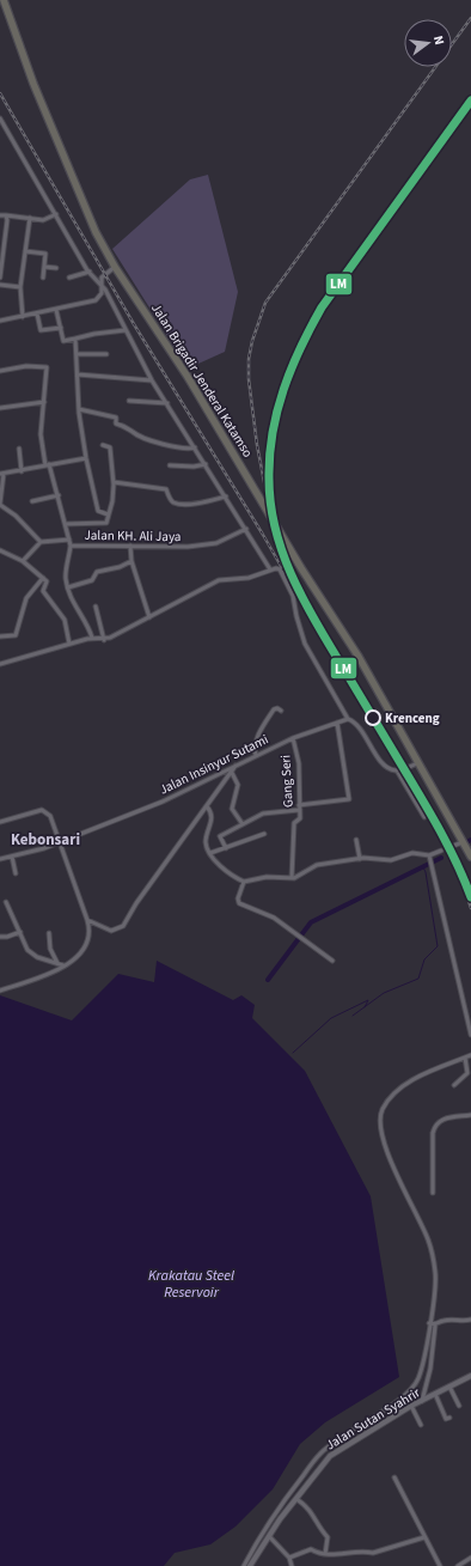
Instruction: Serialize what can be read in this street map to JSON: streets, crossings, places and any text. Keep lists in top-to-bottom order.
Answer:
{
  "streets": {
    "highway": ["Jalan Brigadir Jenderal Katamso"],
    "street": [
      "Jalan KH. Ali Jaya",
      "Jalan Insinyur Sutami",
      "Gang Seri",
      "Jalan Sutan Syahrir"
    ]
  },
  "crossings": [
    ["Jalan Insinyur Sutami", "Gang Seri"]
  ],
  "districts": ["Kebonsari"],
  "water": ["Krakatau Steel Reservoir"],
  "places": ["Krenceng"],
  "lines": ["transit line LM"],
  "north": "right"
}
